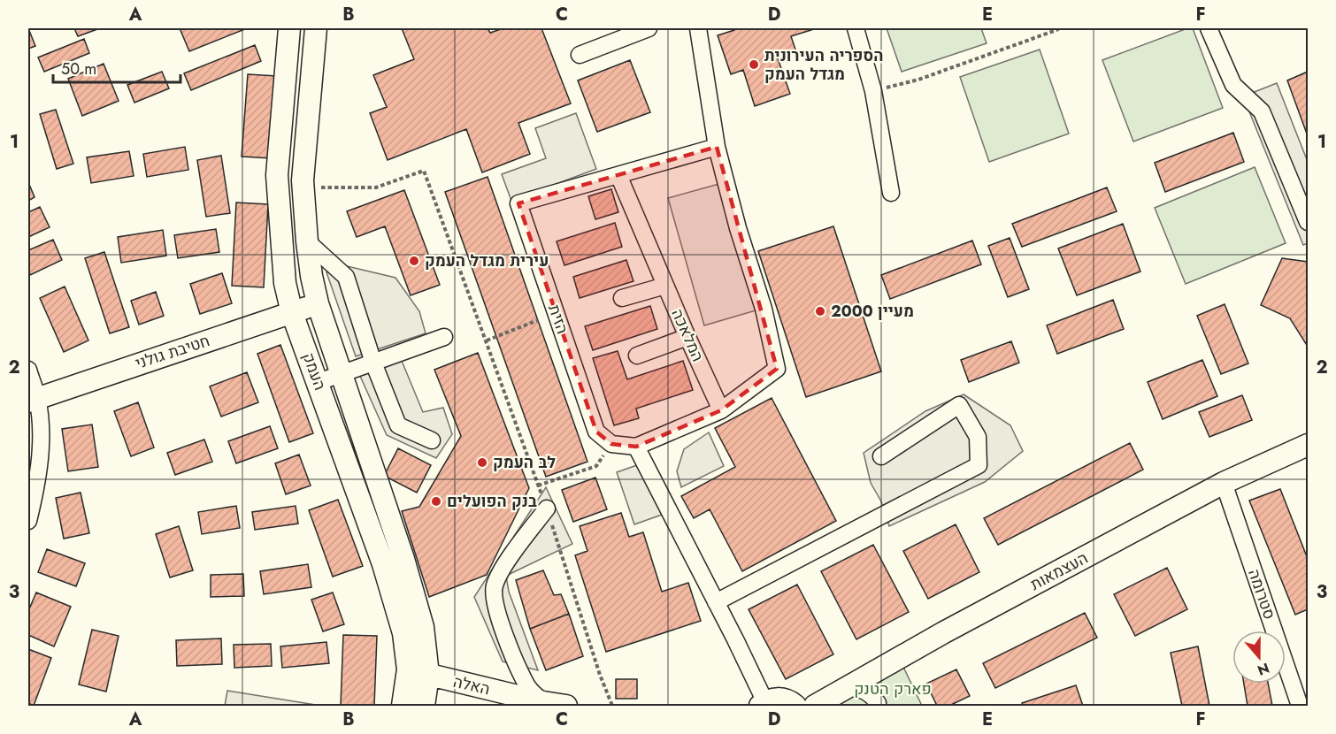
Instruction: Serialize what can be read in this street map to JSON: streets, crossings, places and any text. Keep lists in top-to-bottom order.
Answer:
{
  "streets": {
    "main road": [
      "חטיבת גולני",
      "העמק",
      "העצמאות",
      "האלה"
    ],
    "street": ["הזית", "המלאכה", "סטרומה"]
  },
  "crossings": [
    ["הזית", "המלאכה"],
    ["חטיבת גולני", "העמק"],
    ["העמק", "האלה"],
    ["העצמאות", "סטרומה"]
  ],
  "parks": ["פארק הטנק"],
  "places": [
    "הספריה העירונית מגדל העמק",
    "עירית מגדל העמק",
    "מעיין 2000",
    "לב העמק",
    "בנק הפועלים"
  ],
  "scale_bar": "50 m",
  "north": "bottom",
  "grid": {
    "columns": [
      "A",
      "B",
      "C",
      "D",
      "E",
      "F"
    ],
    "rows": ["1", "2", "3"]
  }
}
